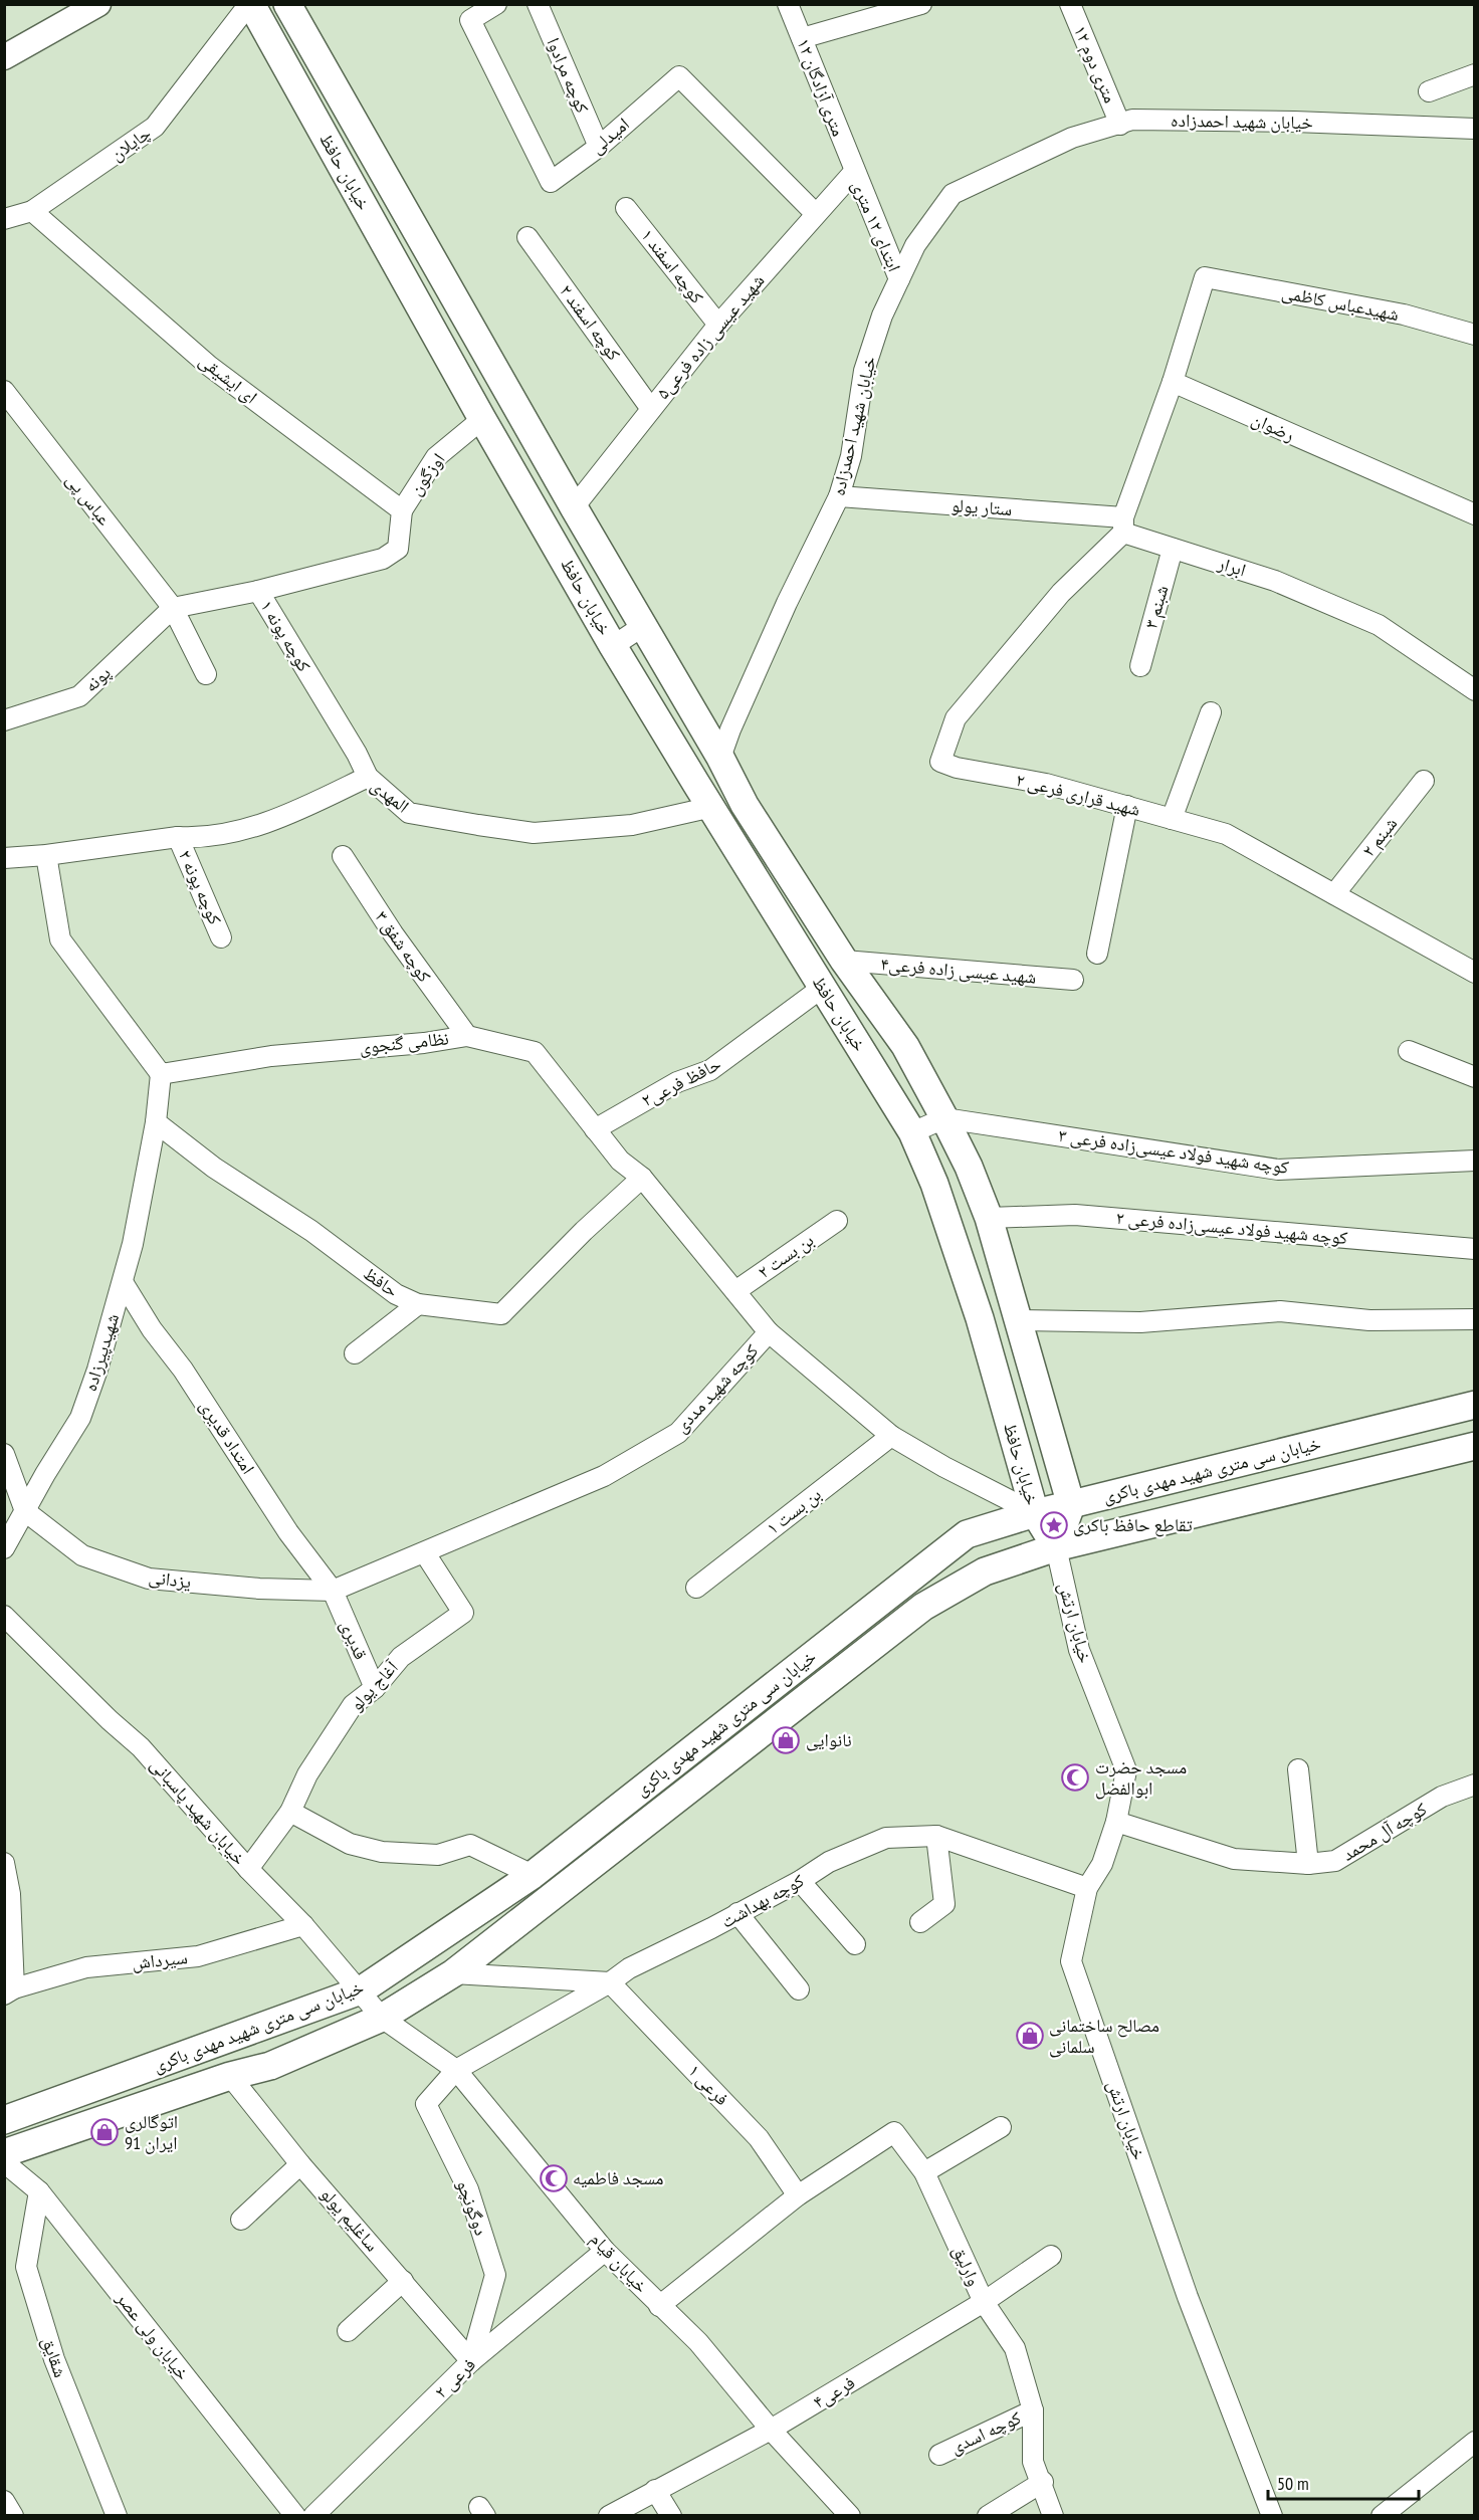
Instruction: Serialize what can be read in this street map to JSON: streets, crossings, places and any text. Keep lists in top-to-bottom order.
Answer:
{
  "streets": {
    "main road": ["خیابان حافظ", "خیابان سی متری شهید مهدی باکری"],
    "street": [
      "۱۲ متری دوم",
      "کوچه مرادوا",
      "۱۲ متری آزادگان",
      "خیابان شهید احمدزاده",
      "امیدلی",
      "چایلان",
      "ابتدای ۱۲ متری",
      "کوچه اسفند ۱",
      "شهیدعباس کاظمی",
      "کوچه اسفند ۲",
      "شهید عیسی زاده فرعی۵",
      "ای ایشیقی",
      "رضوان",
      "اوزگون",
      "عباس پی",
      "ستار یولو",
      "ابرار",
      "شبنم ۳",
      "کوچه پونه ۱",
      "پونه",
      "شهید قراری فرعی ۲",
      "المهدی",
      "شبنم ۲",
      "کوچه پونه ۲",
      "کوچه شفق ۳",
      "شهید عیسی زاده فرعی۴",
      "نظامی گنجوی",
      "حافظ فرعی۲",
      "کوچه شهید فولاد عیسی‌زاده فرعی ۳",
      "کوچه شهید فولاد عیسی‌زاده فرعی ۲",
      "بن بست ۲",
      "حافظ",
      "شهیدپیرزاده",
      "کوچه شهید مددی",
      "امتداد قدیری",
      "بن بست ۱",
      "یزدانی",
      "خیابان ارتش",
      "قدیری",
      "آغاج یولو",
      "خیابان شهید پاسبانی",
      "کوچه آل محمد",
      "کوچه بهداشت",
      "سیرداش",
      "فرعی ۱",
      "دوگونچو",
      "ساغلیم یولو",
      "خیابان قیام",
      "وارلیق",
      "خیابان ولی عصر",
      "شقایق",
      "فرعی ۲",
      "فرعی۴",
      "کوچه اسدی"
    ]
  },
  "crossings": [
    ["۱۲ متری دوم", "خیابان شهید احمدزاده"],
    ["کوچه مرادوا", "امیدلی"],
    ["۱۲ متری آزادگان", "ابتدای ۱۲ متری"],
    ["۱۲ متری آزادگان", "شهید عیسی زاده فرعی۵"],
    ["خیابان شهید احمدزاده", "خیابان حافظ"],
    ["خیابان شهید احمدزاده", "ابتدای ۱۲ متری"],
    ["خیابان شهید احمدزاده", "ستار یولو"],
    ["امیدلی", "شهید عیسی زاده فرعی۵"],
    ["چایلان", "خیابان حافظ"],
    ["چایلان", "ای ایشیقی"],
    ["خیابان حافظ", "شهید عیسی زاده فرعی۵"],
    ["خیابان حافظ", "اوزگون"],
    ["خیابان حافظ", "المهدی"],
    ["خیابان حافظ", "شهید عیسی زاده فرعی۴"],
    ["خیابان حافظ", "حافظ فرعی۲"],
    ["خیابان حافظ", "کوچه شهید فولاد عیسی‌زاده فرعی ۳"],
    ["خیابان حافظ", "کوچه شهید فولاد عیسی‌زاده فرعی ۲"],
    ["خیابان حافظ", "کوچه شهید مددی"],
    ["خیابان حافظ", "خیابان سی متری شهید مهدی باکری"],
    ["خیابان حافظ", "خیابان ارتش"],
    ["ابتدای ۱۲ متری", "شهید عیسی زاده فرعی۵"],
    ["کوچه اسفند ۱", "شهید عیسی زاده فرعی۵"],
    ["شهیدعباس کاظمی", "رضوان"],
    ["کوچه اسفند ۲", "شهید عیسی زاده فرعی۵"],
    ["ای ایشیقی", "اوزگون"],
    ["ای ایشیقی", "کوچه پونه ۱"],
    ["اوزگون", "کوچه پونه ۱"],
    ["عباس پی", "پونه"],
    ["ستار یولو", "ابرار"],
    ["ستار یولو", "شهید قراری فرعی ۲"],
    ["ابرار", "شبنم ۳"],
    ["ابرار", "شهید قراری فرعی ۲"],
    ["کوچه پونه ۱", "المهدی"],
    ["شهید قراری فرعی ۲", "شبنم ۲"],
    ["المهدی", "کوچه پونه ۲"],
    ["کوچه شفق ۳", "نظامی گنجوی"],
    ["نظامی گنجوی", "حافظ فرعی۲"],
    ["نظامی گنجوی", "بن بست ۲"],
    ["نظامی گنجوی", "حافظ"],
    ["نظامی گنجوی", "کوچه شهید مددی"],
    ["حافظ", "شهیدپیرزاده"],
    ["شهیدپیرزاده", "امتداد قدیری"],
    ["شهیدپیرزاده", "یزدانی"],
    ["کوچه شهید مددی", "امتداد قدیری"],
    ["کوچه شهید مددی", "خیابان سی متری شهید مهدی باکری"],
    ["کوچه شهید مددی", "بن بست ۱"],
    ["کوچه شهید مددی", "یزدانی"],
    ["کوچه شهید مددی", "قدیری"],
    ["کوچه شهید مددی", "آغاج یولو"],
    ["امتداد قدیری", "یزدانی"],
    ["امتداد قدیری", "قدیری"],
    ["خیابان سی متری شهید مهدی باکری", "خیابان ارتش"],
    ["خیابان سی متری شهید مهدی باکری", "خیابان شهید پاسبانی"],
    ["خیابان سی متری شهید مهدی باکری", "ساغلیم یولو"],
    ["خیابان سی متری شهید مهدی باکری", "خیابان قیام"],
    ["یزدانی", "قدیری"],
    ["خیابان ارتش", "کوچه آل محمد"],
    ["خیابان ارتش", "کوچه بهداشت"],
    ["قدیری", "آغاج یولو"],
    ["آغاج یولو", "خیابان شهید پاسبانی"],
    ["خیابان شهید پاسبانی", "سیرداش"],
    ["خیابان شهید پاسبانی", "خیابان قیام"],
    ["کوچه بهداشت", "فرعی ۱"],
    ["کوچه بهداشت", "دوگونچو"],
    ["کوچه بهداشت", "خیابان قیام"],
    ["فرعی ۱", "وارلیق"],
    ["دوگونچو", "ساغلیم یولو"],
    ["دوگونچو", "خیابان قیام"],
    ["دوگونچو", "فرعی ۲"],
    ["ساغلیم یولو", "فرعی ۲"],
    ["خیابان قیام", "فرعی ۲"],
    ["خیابان قیام", "فرعی۴"],
    ["وارلیق", "فرعی۴"],
    ["وارلیق", "کوچه اسدی"],
    ["خیابان ولی عصر", "شقایق"]
  ],
  "places": {
    "place": ["تقاطع حافظ باکری"],
    "shop": ["نانوایی", "مصالح ساختمانی سلمانی", "اتوگالری ایران 91"],
    "mosque": ["مسجد حضرت ابوالفضل", "مسجد فاطمیه"]
  },
  "scale_bar": "50 m"
}
